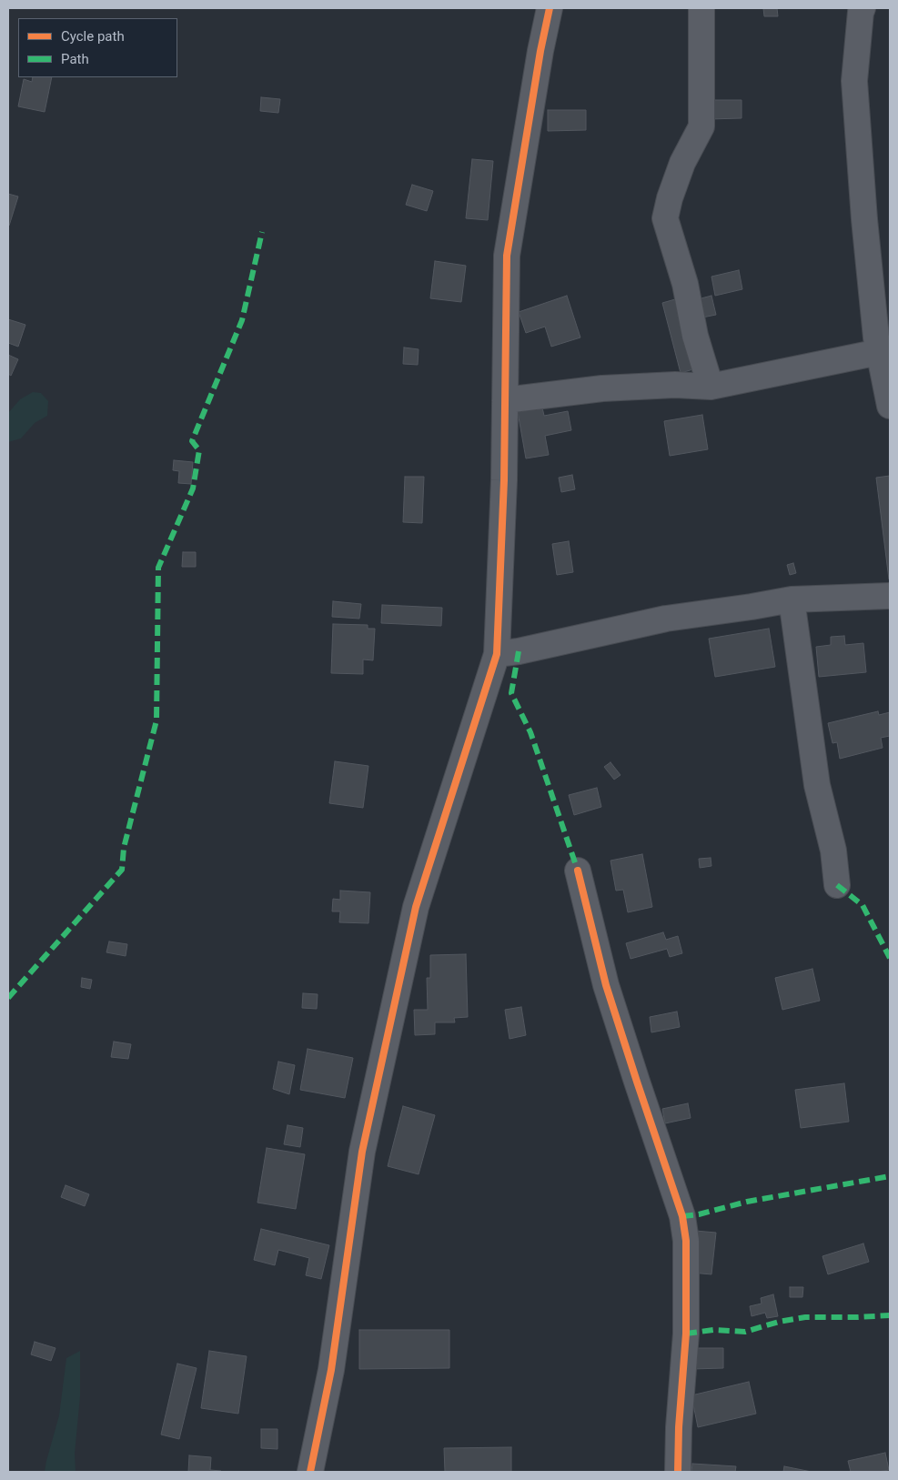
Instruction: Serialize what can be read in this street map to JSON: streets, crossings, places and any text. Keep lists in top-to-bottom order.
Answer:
{
  "legend": ["Cycle path", "Path"]
}
